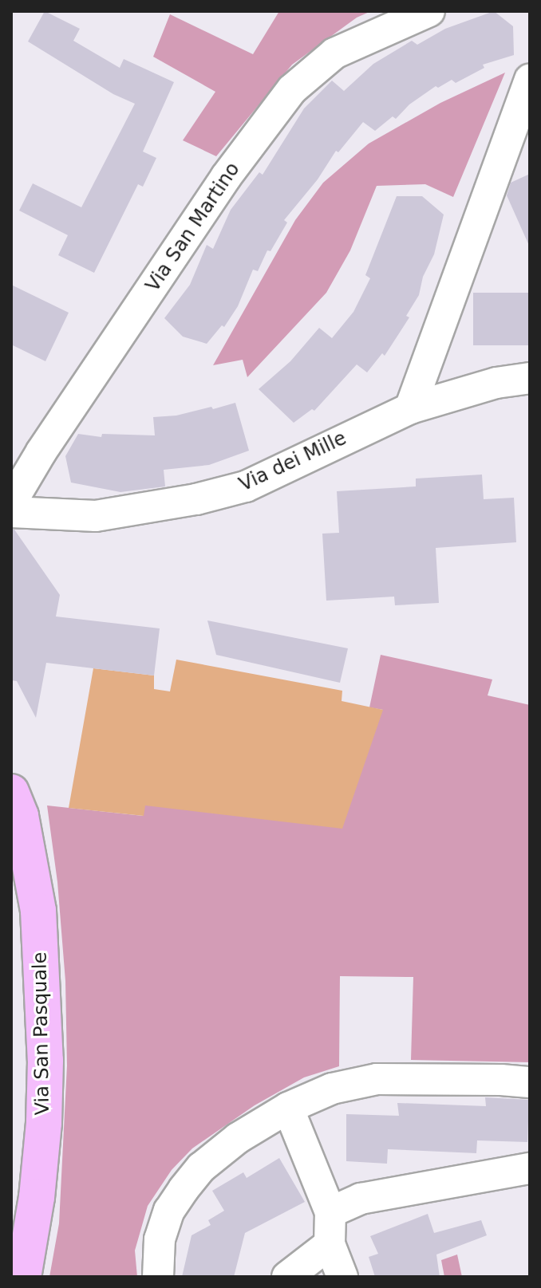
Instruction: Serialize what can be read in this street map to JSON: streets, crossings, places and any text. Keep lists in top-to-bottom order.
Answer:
{
  "streets": {
    "street": ["Via San Martino", "Via dei Mille", "Via San Pasquale"]
  }
}
